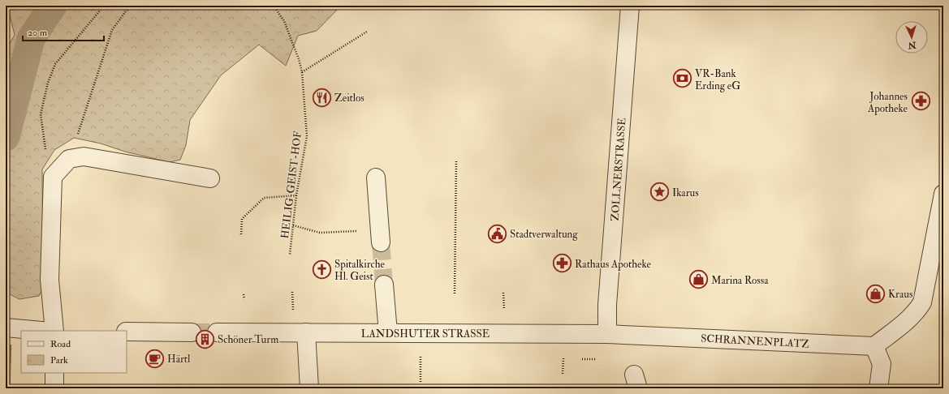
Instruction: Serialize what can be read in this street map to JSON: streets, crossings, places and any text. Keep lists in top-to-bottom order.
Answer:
{
  "streets": {
    "street": ["ZOLLNERSTRASSE", "LANDSHUTER STRASSE", "SCHRANNENPLATZ"],
    "path": ["HEILIG-GEIST-HOF"]
  },
  "crossings": [
    ["ZOLLNERSTRASSE", "LANDSHUTER STRASSE"],
    ["LANDSHUTER STRASSE", "SCHRANNENPLATZ"]
  ],
  "places": {
    "bank": ["VR-Bank Erding eG"],
    "restaurant": ["Zeitlos"],
    "pharmacy": ["Johannes Apotheke", "Rathaus Apotheke"],
    "place": ["Ikarus"],
    "public building": ["Stadtverwaltung"],
    "church": ["Spitalkirche Hl. Geist"],
    "shop": ["Marina Rossa", "Kraus"],
    "building": ["Schöner Turm"],
    "cafe": ["Härtl"]
  },
  "legend": ["Road", "Park"],
  "scale_bar": "20 m",
  "north": "bottom"
}
